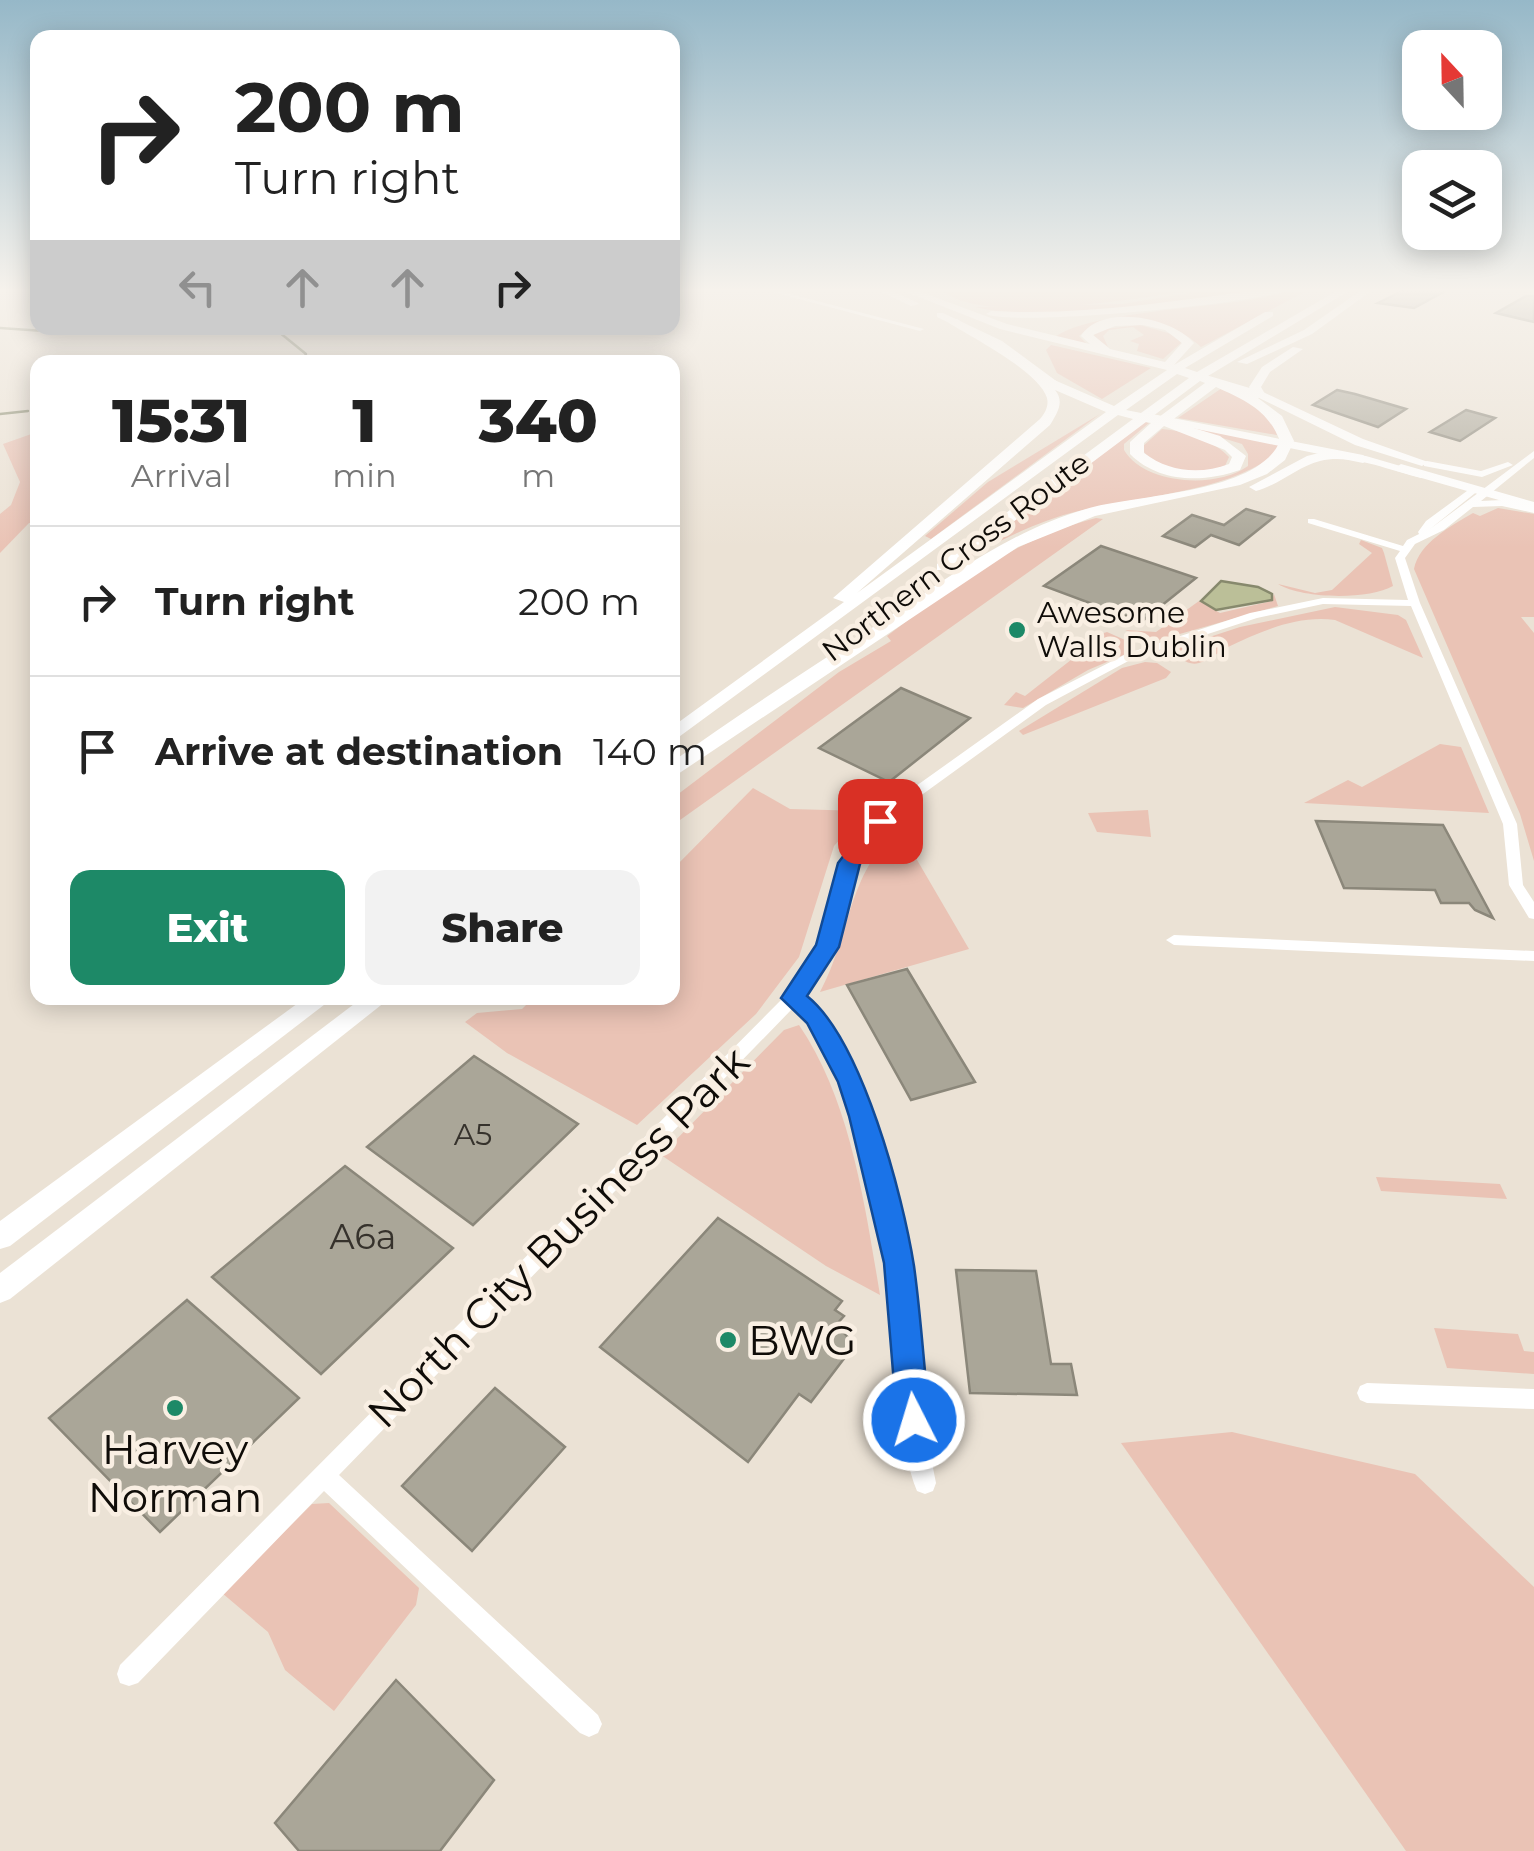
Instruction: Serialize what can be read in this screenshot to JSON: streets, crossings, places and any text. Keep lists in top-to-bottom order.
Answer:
{
  "streets": {
    "highway": ["Northern Cross Route"],
    "street": ["North City Business Park"]
  },
  "places": ["Awesome Walls Dublin", "BWG", "Harvey Norman"],
  "house_numbers": ["A5", "A6a"],
  "north": "top",
  "page": {
    "turn": ["200 m", "Turn right"],
    "eta": [
      "15:31",
      "Arrival",
      "1",
      "min",
      "340",
      "m"
    ],
    "list": [
      {
        "name": "Turn right",
        "value": "200 m"
      },
      {
        "name": "Arrive at destination",
        "value": "140 m"
      }
    ],
    "buttons": ["Exit", "Share"]
  }
}
